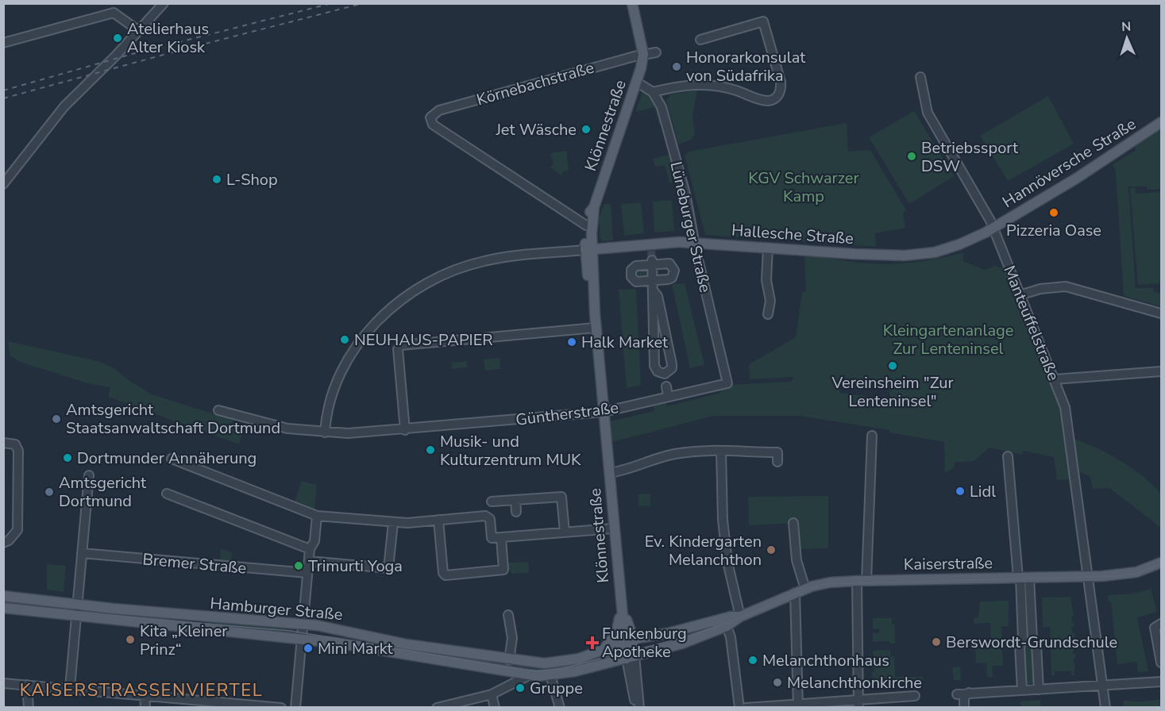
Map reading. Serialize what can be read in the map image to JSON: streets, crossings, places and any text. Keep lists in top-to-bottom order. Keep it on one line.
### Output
{"streets":{"main road":["Klönnestraße","Hannöversche Straße","Hallesche Straße","Kaiserstraße","Hamburger Straße"],"street":["Körnebachstraße","Lüneburger Straße","Manteuffelstraße","Güntherstraße","Bremer Straße"]},"crossings":[["Körnebachstraße","Klönnestraße"],["Klönnestraße","Hallesche Straße"],["Klönnestraße","Güntherstraße"],["Klönnestraße","Kaiserstraße"],["Hannöversche Straße","Hallesche Straße"],["Hannöversche Straße","Manteuffelstraße"],["Lüneburger Straße","Hallesche Straße"],["Lüneburger Straße","Güntherstraße"],["Hallesche Straße","Manteuffelstraße"],["Manteuffelstraße","Kaiserstraße"],["Kaiserstraße","Hamburger Straße"]],"districts":["KAISERSTRASSENVIERTEL"],"parks":["KGV Schwarzer Kamp","Kleingartenanlage Zur Lenteninsel"],"places":{"other":["Atelierhaus Alter Kiosk","Honorarkonsulat von Südafrika","Jet Wäsche","Betriebssport DSW","L-Shop","Pizzeria Oase","NEUHAUS-PAPIER","Halk Market","Vereinsheim \"Zur Lenteninsel\"","Amtsgericht Staatsanwaltschaft Dortmund","Musik- und Kulturzentrum MUK","Dortmunder Annäherung","Lidl","Amtsgericht Dortmund","Ev. Kindergarten Melanchthon","Trimurti Yoga","Kita „Kleiner Prinz“","Berswordt-Grundschule","Mini Markt","Melanchthonhaus","Melanchthonkirche","Gruppe"],"health":["Funkenburg Apotheke"]},"north":"top"}
